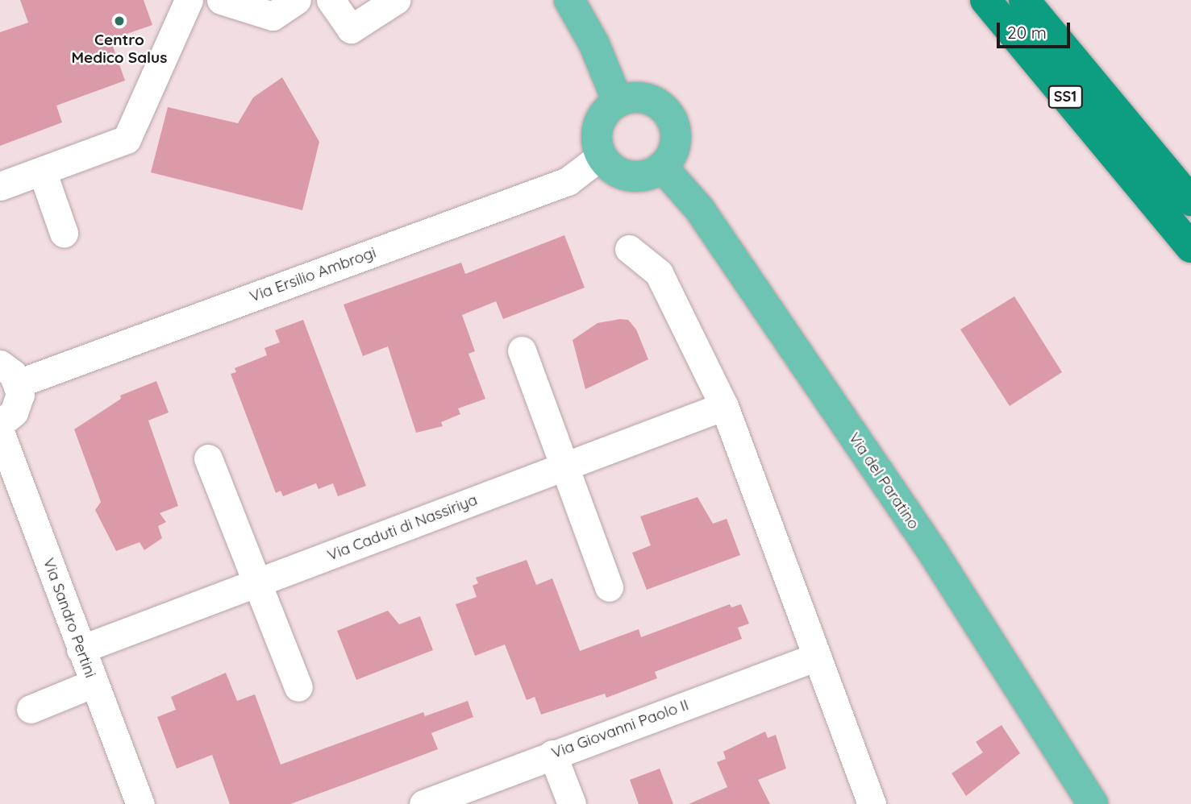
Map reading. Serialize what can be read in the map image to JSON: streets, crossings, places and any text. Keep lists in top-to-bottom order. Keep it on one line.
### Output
{"streets":{"highway":["SS1"],"main road":["Via del Paratino"],"street":["Via Ersilio Ambrogi","Via Caduti di Nassiriya","Via Sandro Pertini","Via Giovanni Paolo II"]},"crossings":[["Via Ersilio Ambrogi","Via del Paratino"],["Via Caduti di Nassiriya","Via Sandro Pertini"]],"places":["Centro Medico Salus"],"scale_bar":"20 m"}
